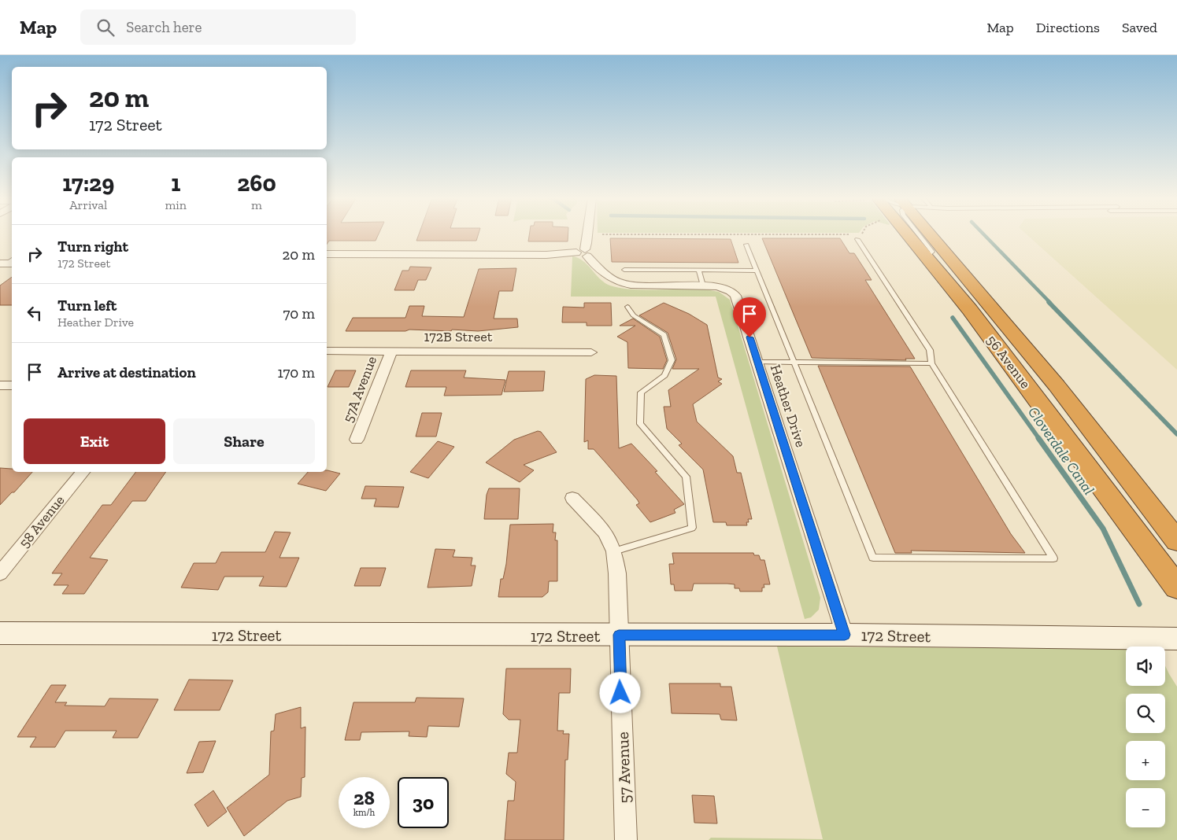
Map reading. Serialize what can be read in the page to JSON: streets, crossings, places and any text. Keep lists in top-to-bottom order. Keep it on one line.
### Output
{"streets":{"highway":["56 Avenue"],"street":["172B Street","57A Avenue","Heather Drive","58 Avenue","172 Street","57 Avenue"]},"crossings":[["172B Street","57A Avenue"],["Heather Drive","172 Street"],["172 Street","57 Avenue"]],"water":["Cloverdale Canal"],"page":{"header":"Map","search":"Search here","nav":["Map","Directions","Saved"],"turn":["20 m","172 Street"],"eta":["17:29","Arrival","1","min","260","m"],"list":[{"name":"Turn right","note":"172 Street","value":"20 m"},{"name":"Turn left","note":"Heather Drive","value":"70 m"},{"name":"Arrive at destination","value":"170 m"}],"buttons":["Exit","Share"],"map_buttons":["+","−"],"speed":"28 km/h","limit":"30"}}
